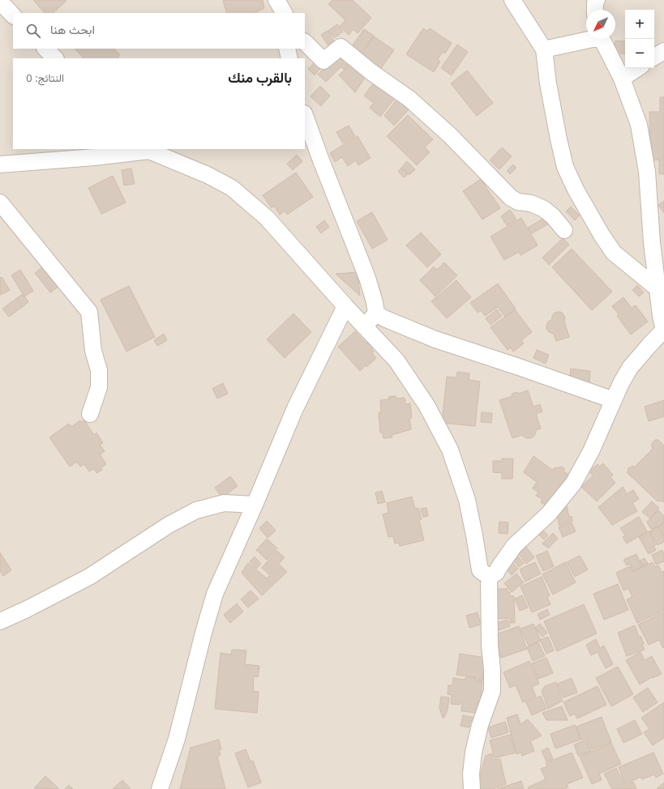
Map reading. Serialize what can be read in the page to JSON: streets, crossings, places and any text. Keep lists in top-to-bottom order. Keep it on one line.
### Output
{"north":"bottom left","page":{"map_buttons":["+","−"],"search":"ابحث هنا","heading":["بالقرب منك","النتائج: 0"]}}
